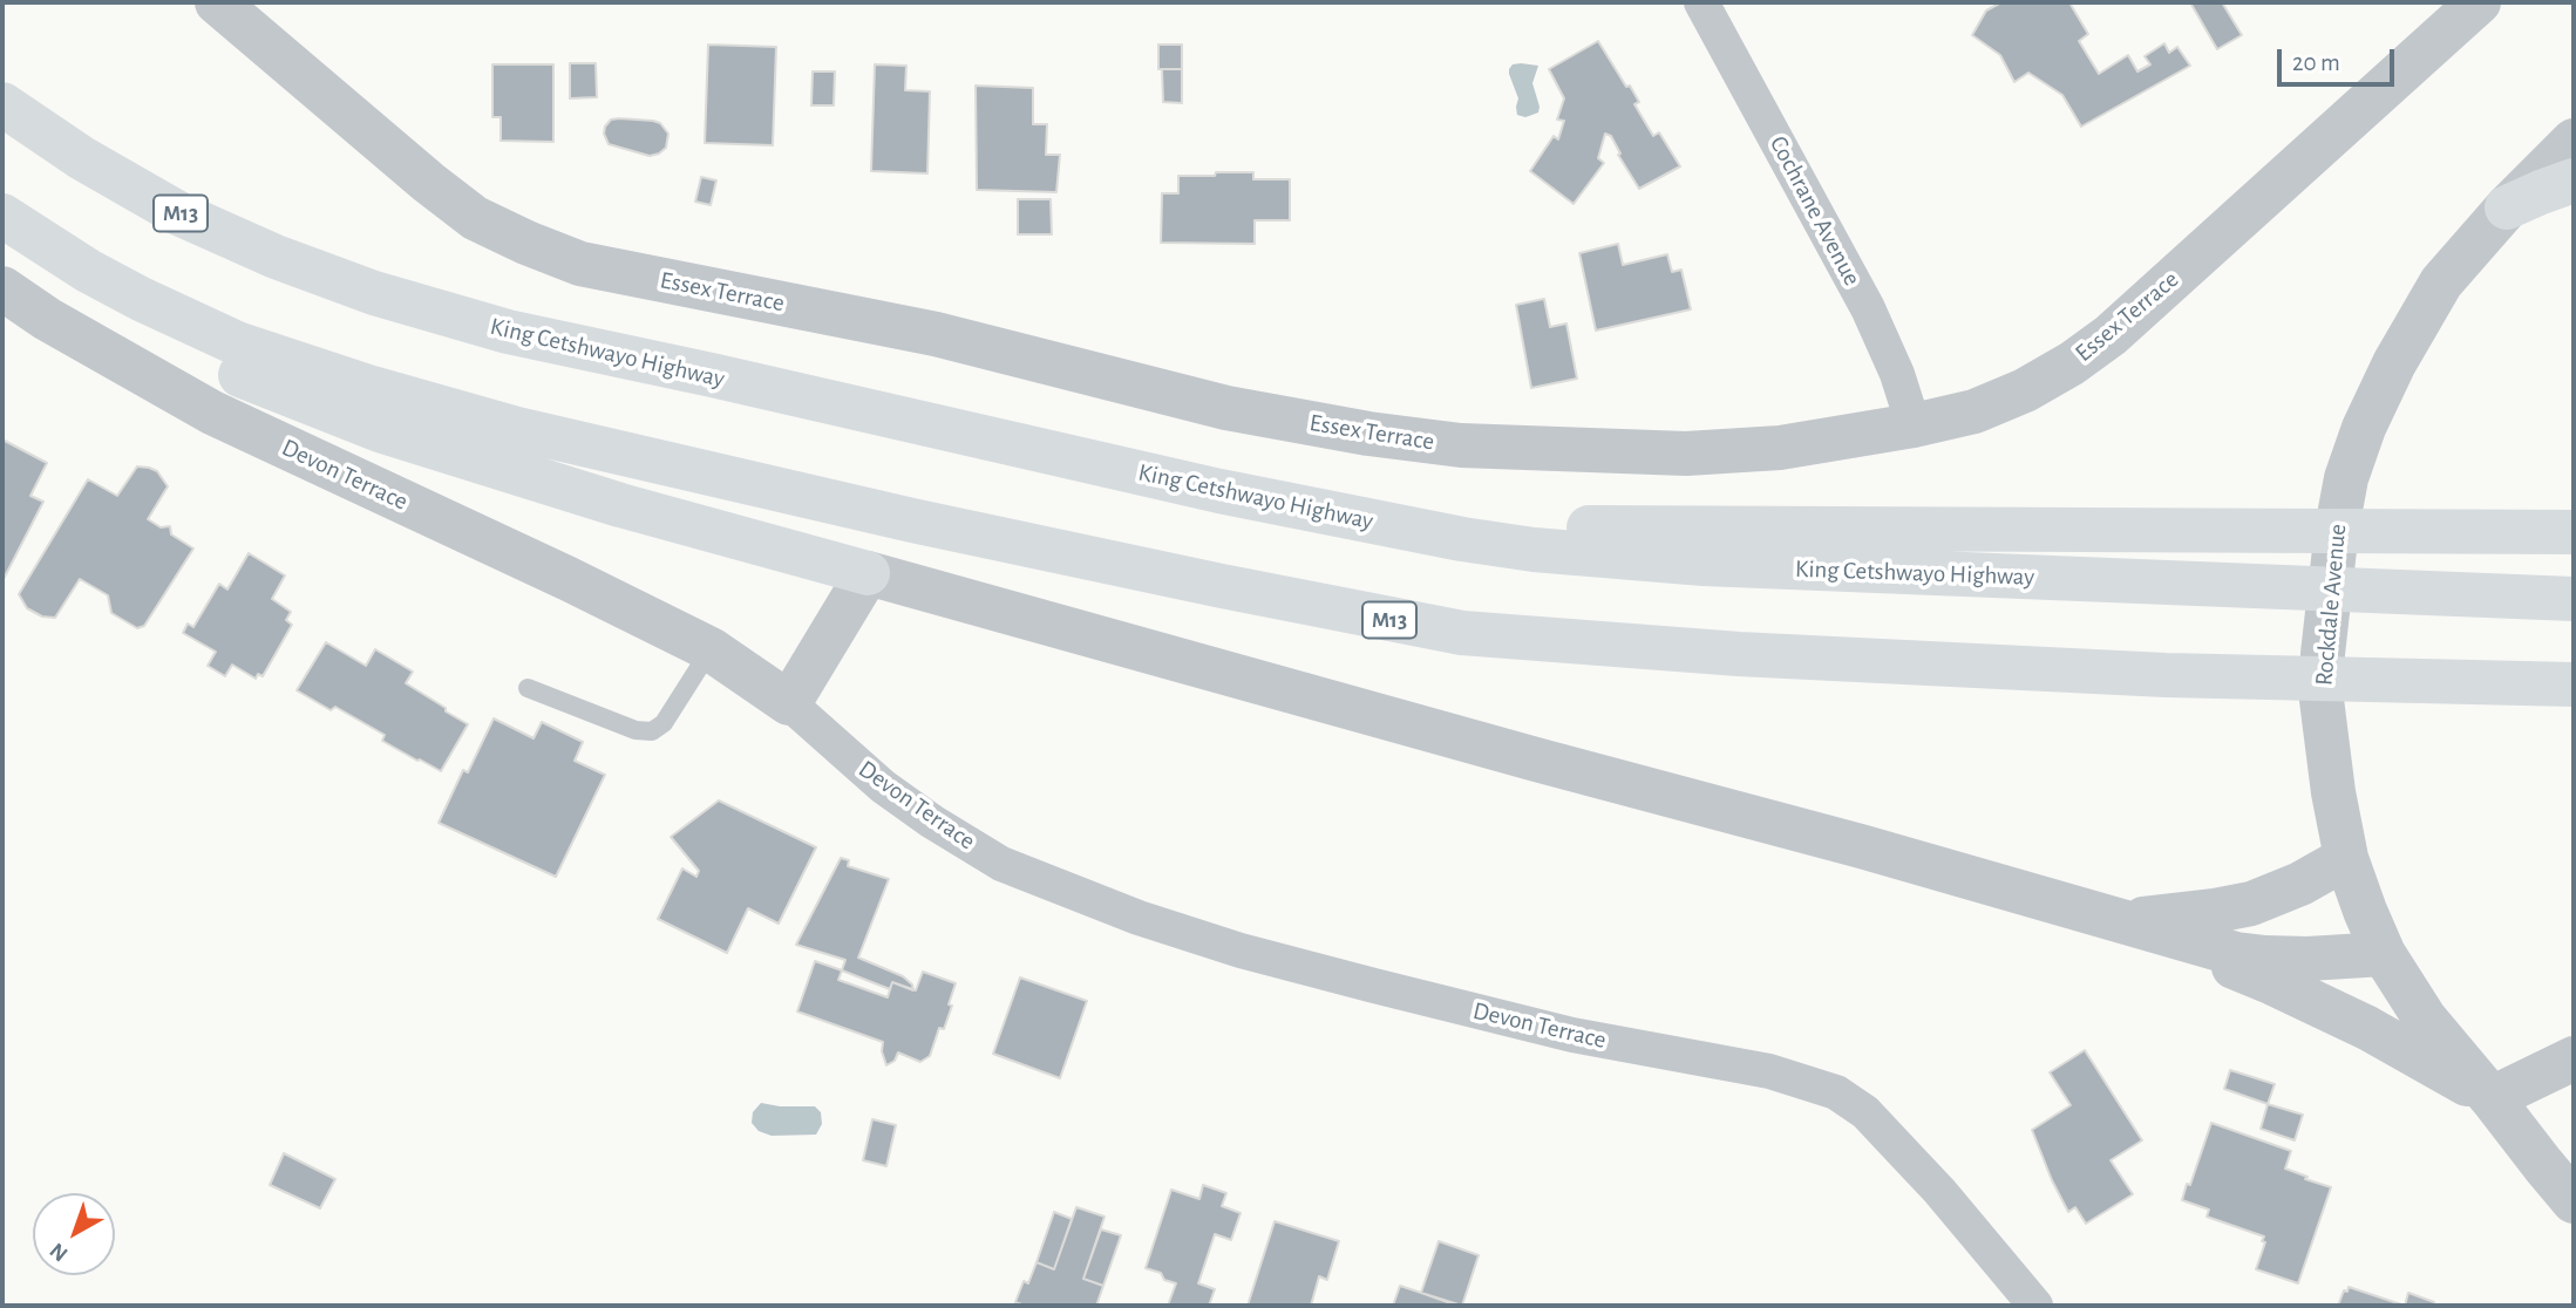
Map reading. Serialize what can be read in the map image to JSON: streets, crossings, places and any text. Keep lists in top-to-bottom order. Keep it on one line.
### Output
{"streets":{"highway":["M13","King Cetshwayo Highway"],"street":["Cochrane Avenue","Essex Terrace","Devon Terrace","Rockdale Avenue"]},"crossings":[["Cochrane Avenue","Essex Terrace"]],"scale_bar":"20 m","north":"bottom left"}
